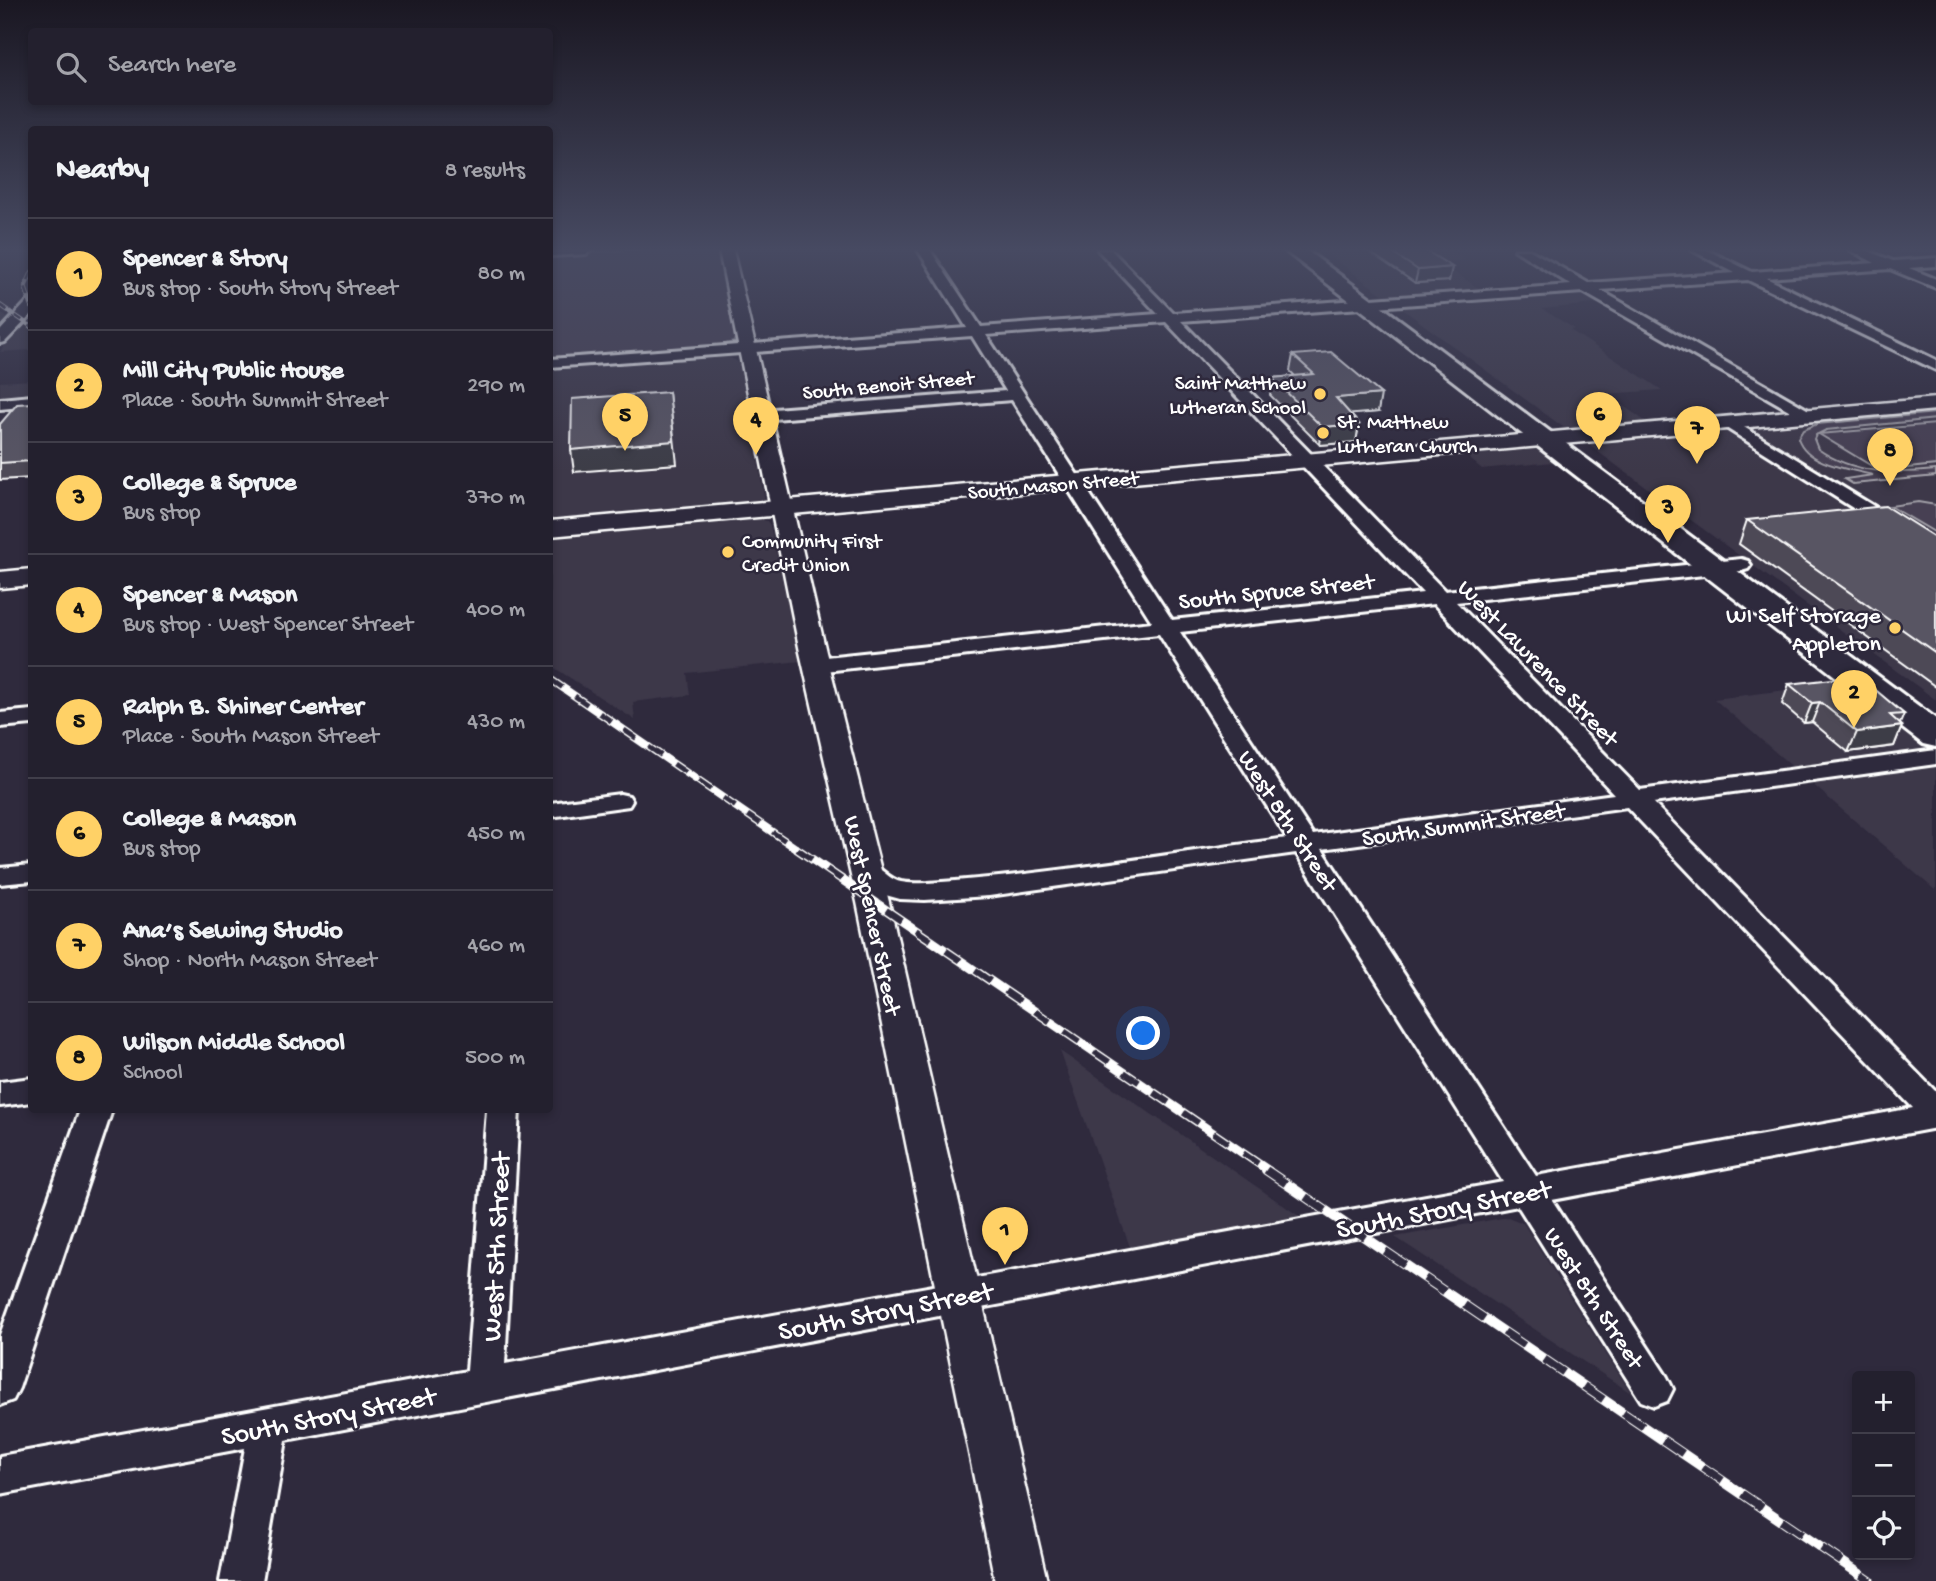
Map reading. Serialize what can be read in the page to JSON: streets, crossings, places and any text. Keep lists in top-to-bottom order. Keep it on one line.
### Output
{"streets":{"main road":["South Mason Street"],"street":["South Benoit Street","South Spruce Street","West Lawrence Street","West 8th Street","South Summit Street","West Spencer Street","South Story Street","West 5th Street"]},"crossings":[["South Benoit Street","West 8th Street"],["South Benoit Street","West Spencer Street"],["South Mason Street","West Lawrence Street"],["South Mason Street","West 8th Street"],["South Mason Street","West Spencer Street"],["South Spruce Street","West Lawrence Street"],["South Spruce Street","West 8th Street"],["South Spruce Street","West Spencer Street"],["West Lawrence Street","South Summit Street"],["West Lawrence Street","South Story Street"],["West 8th Street","South Summit Street"],["West 8th Street","South Story Street"],["South Summit Street","West Spencer Street"],["West Spencer Street","South Story Street"],["South Story Street","West 5th Street"]],"places":["Saint Matthew Lutheran School","St. Matthew Lutheran Church","Community First Credit Union","WI Self Storage Appleton"],"page":{"search":"Search here","heading":["Nearby","8 results"],"list":[{"mark":"1","name":"Spencer & Story","note":"Bus stop · South Story Street","value":"80 m"},{"mark":"2","name":"Mill City Public House","note":"Place · South Summit Street","value":"290 m"},{"mark":"3","name":"College & Spruce","note":"Bus stop","value":"370 m"},{"mark":"4","name":"Spencer & Mason","note":"Bus stop · West Spencer Street","value":"400 m"},{"mark":"5","name":"Ralph B. Shiner Center","note":"Place · South Mason Street","value":"430 m"},{"mark":"6","name":"College & Mason","note":"Bus stop","value":"450 m"},{"mark":"7","name":"Ana’s Sewing Studio","note":"Shop · North Mason Street","value":"460 m"},{"mark":"8","name":"Wilson Middle School","note":"School","value":"500 m"}],"pins":["6","5","4","7","8","3","2","1"],"map_buttons":["+","−"]}}
